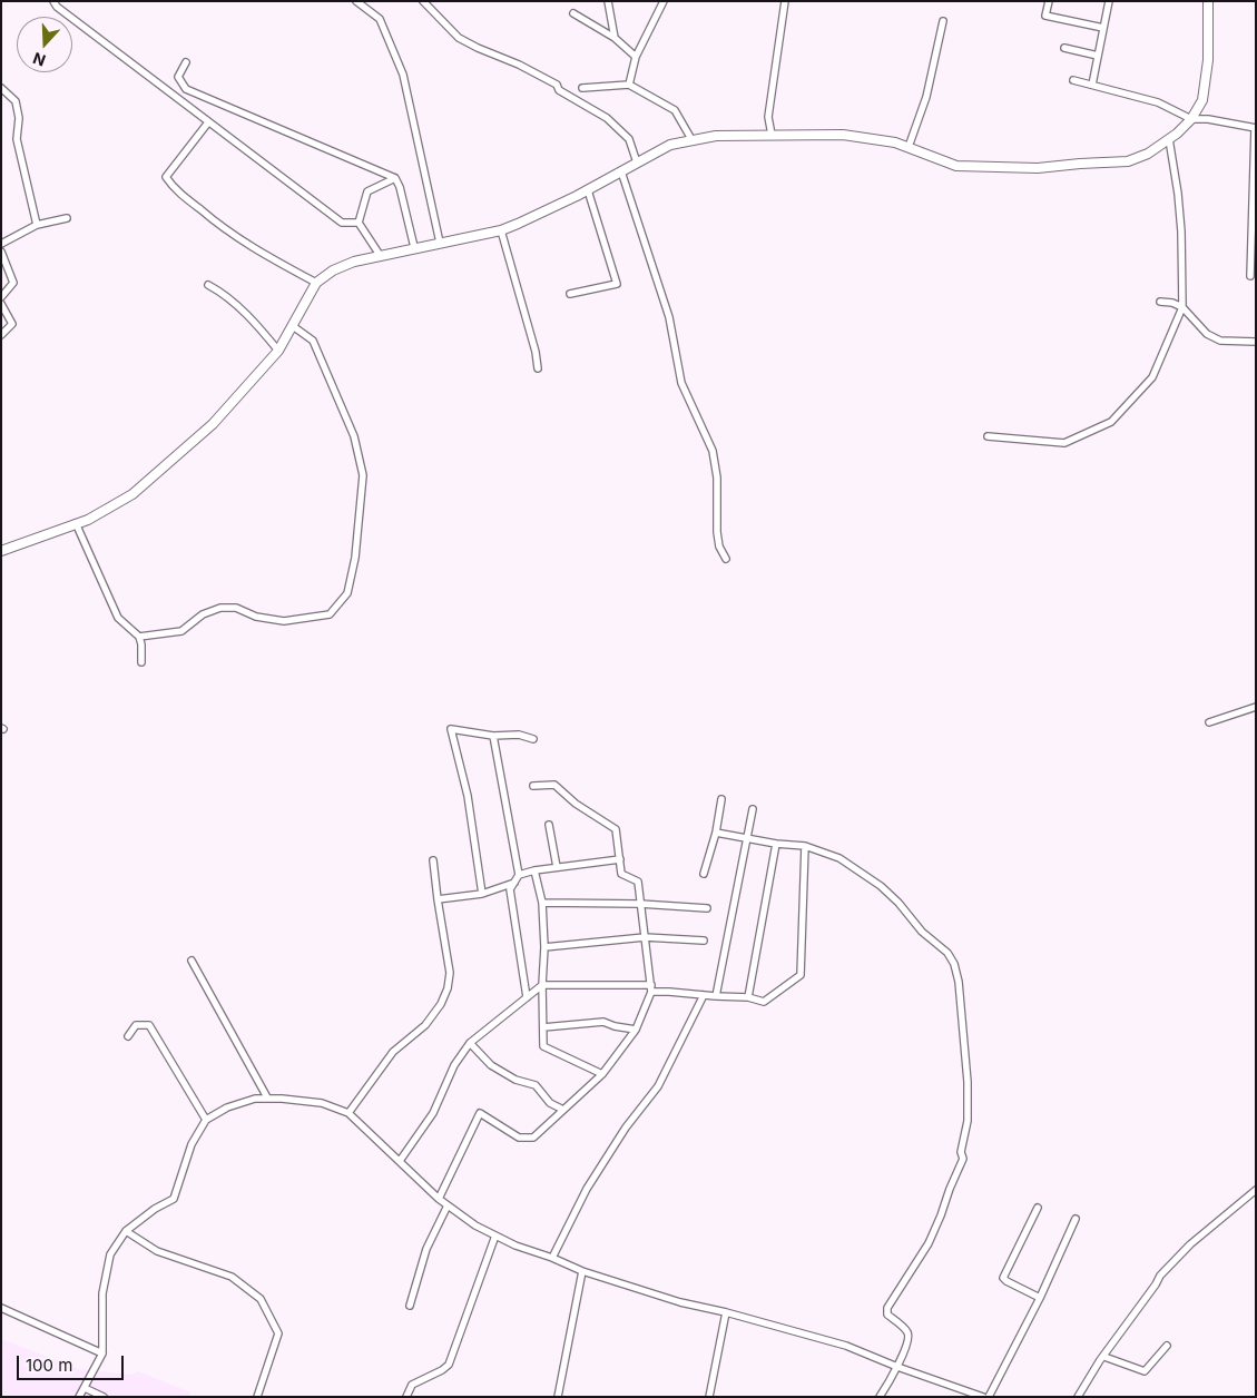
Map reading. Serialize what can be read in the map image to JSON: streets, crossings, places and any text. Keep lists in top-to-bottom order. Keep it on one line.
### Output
{"scale_bar":"100 m","north":"bottom"}
